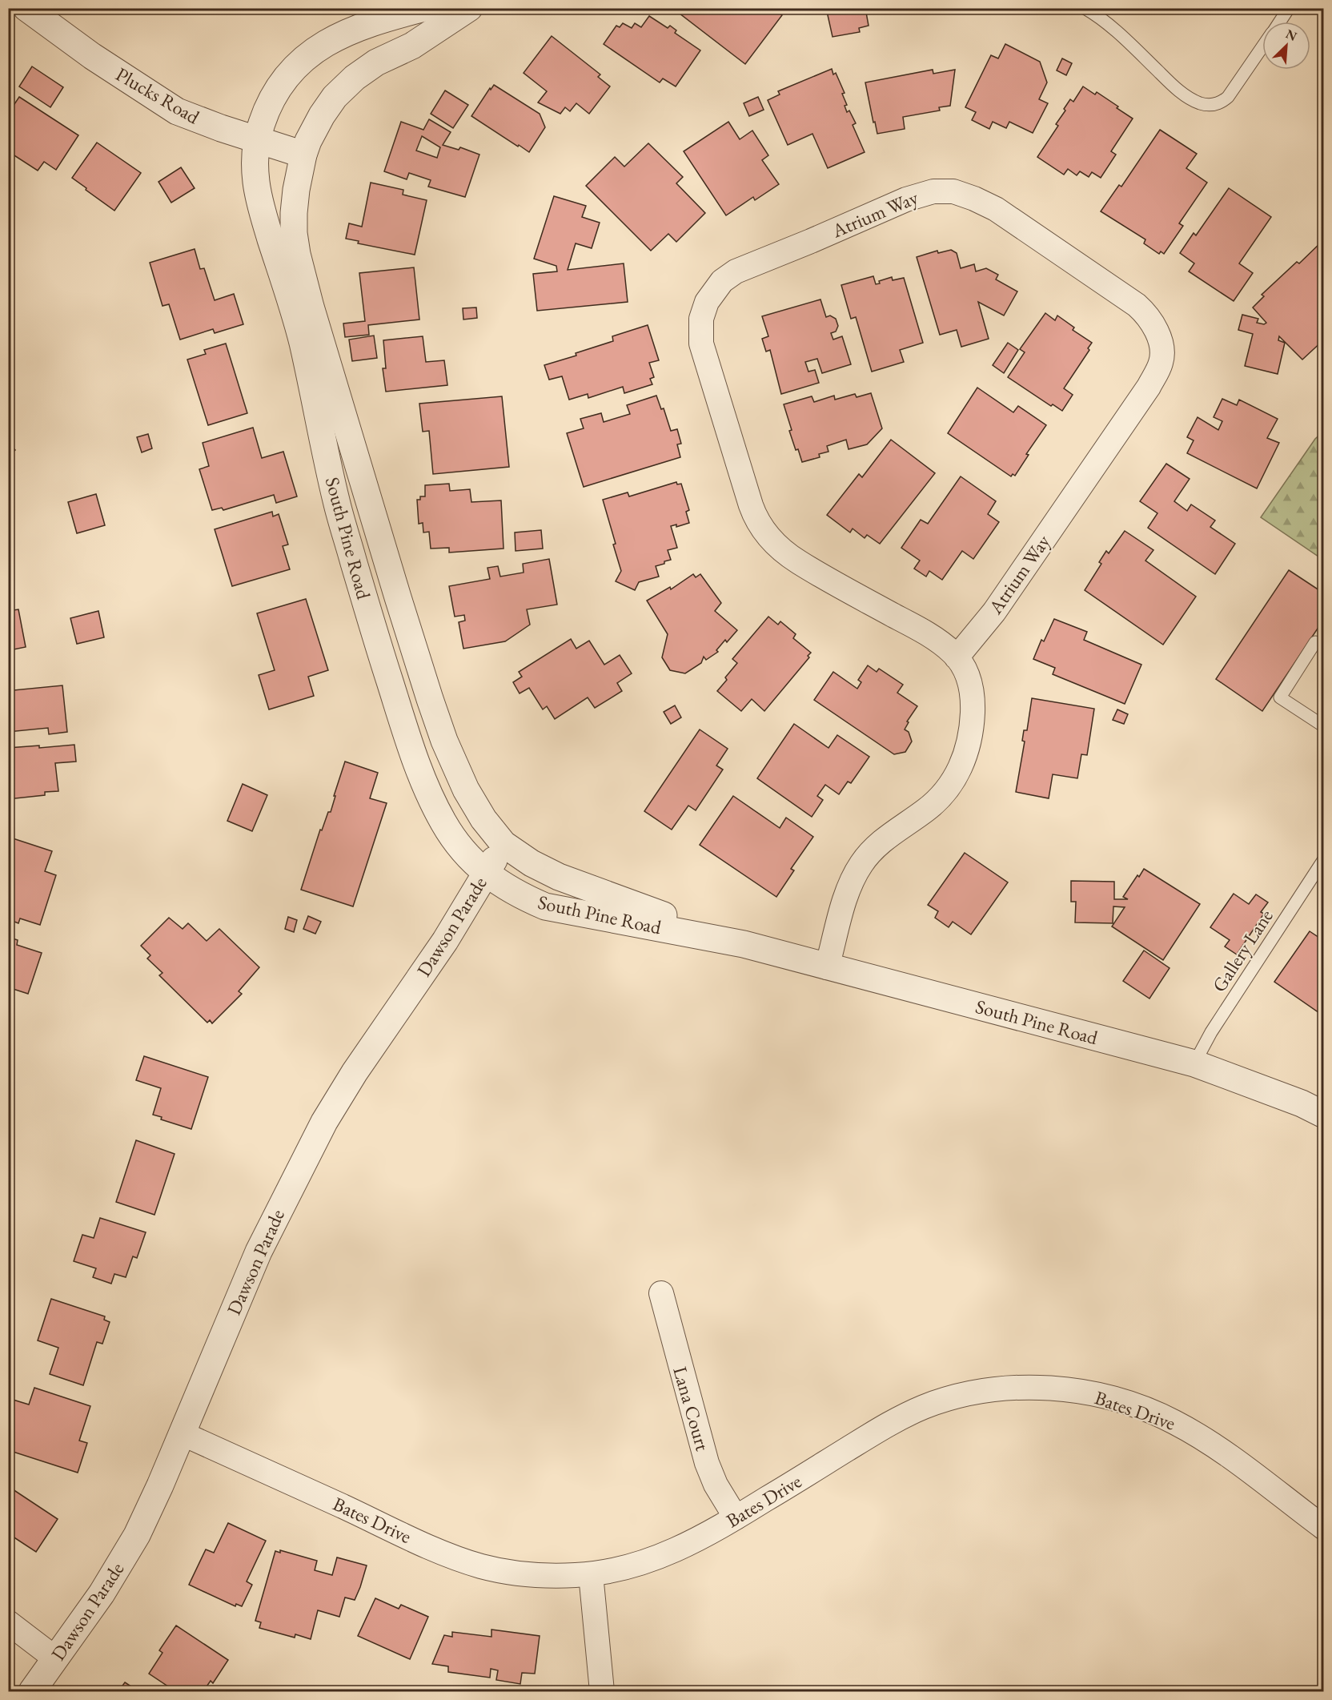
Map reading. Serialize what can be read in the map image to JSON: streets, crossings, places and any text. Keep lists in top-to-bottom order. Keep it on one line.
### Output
{"streets":{"street":["Plucks Road","Atrium Way","South Pine Road","Dawson Parade","Lana Court","Bates Drive"],"lane":["Gallery Lane"]},"crossings":[["Plucks Road","South Pine Road"],["Atrium Way","South Pine Road"],["South Pine Road","Dawson Parade"],["South Pine Road","Gallery Lane"],["Dawson Parade","Bates Drive"],["Lana Court","Bates Drive"]],"north":"top right"}
